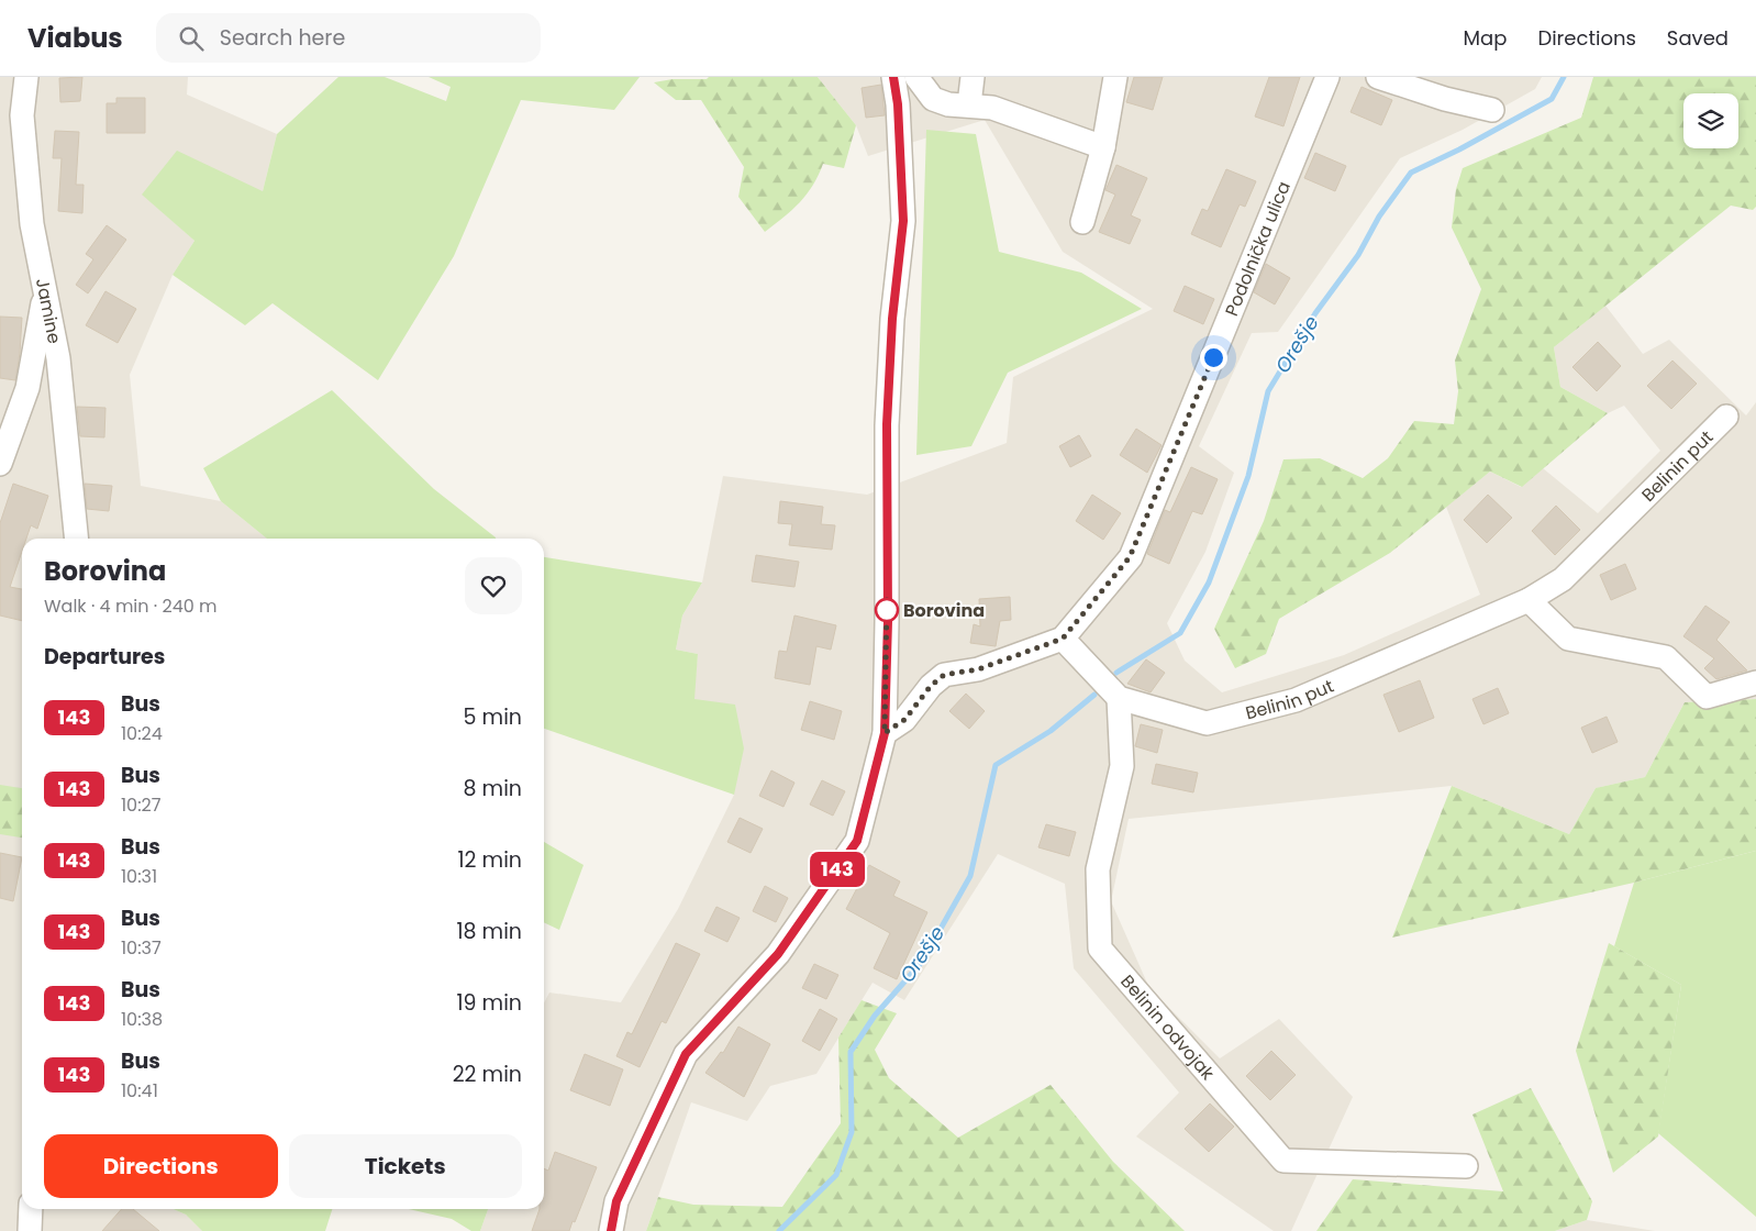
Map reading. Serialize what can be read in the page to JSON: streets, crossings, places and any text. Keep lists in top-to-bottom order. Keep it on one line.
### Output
{"streets":{"street":["Podolnička ulica","Jamine","Belinin put","Belinin odvojak"]},"crossings":[["Belinin put","Belinin odvojak"]],"water":["Orešje"],"places":["Borovina"],"lines":["bus line 143"],"page":{"header":"Viabus","search":"Search here","nav":["Map","Directions","Saved"],"on_map":"143","heading":[["Borovina","Walk · 4 min · 240 m"],"Departures"],"list":[{"mark":"143","name":"Bus","note":"10:24","value":"5 min"},{"mark":"143","name":"Bus","note":"10:27","value":"8 min"},{"mark":"143","name":"Bus","note":"10:31","value":"12 min"},{"mark":"143","name":"Bus","note":"10:37","value":"18 min"},{"mark":"143","name":"Bus","note":"10:38","value":"19 min"},{"mark":"143","name":"Bus","note":"10:41","value":"22 min"}],"buttons":["Directions","Tickets"]}}
